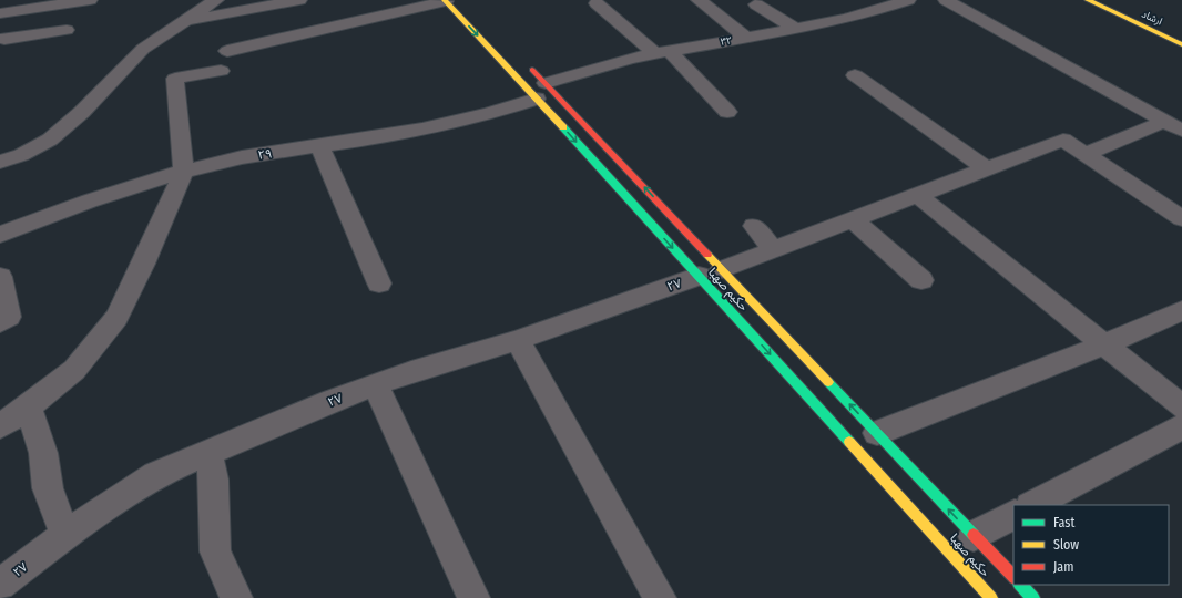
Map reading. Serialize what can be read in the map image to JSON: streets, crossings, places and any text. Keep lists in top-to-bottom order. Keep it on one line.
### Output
{"streets":{"street":["ارشاد","۳۲","۲۹","۲۷","حکیم صهبا"]},"crossings":[["۳۲","۲۹"],["۳۲","حکیم صهبا"],["۲۹","حکیم صهبا"],["۲۷","حکیم صهبا"]],"legend":["Fast","Slow","Jam"]}
